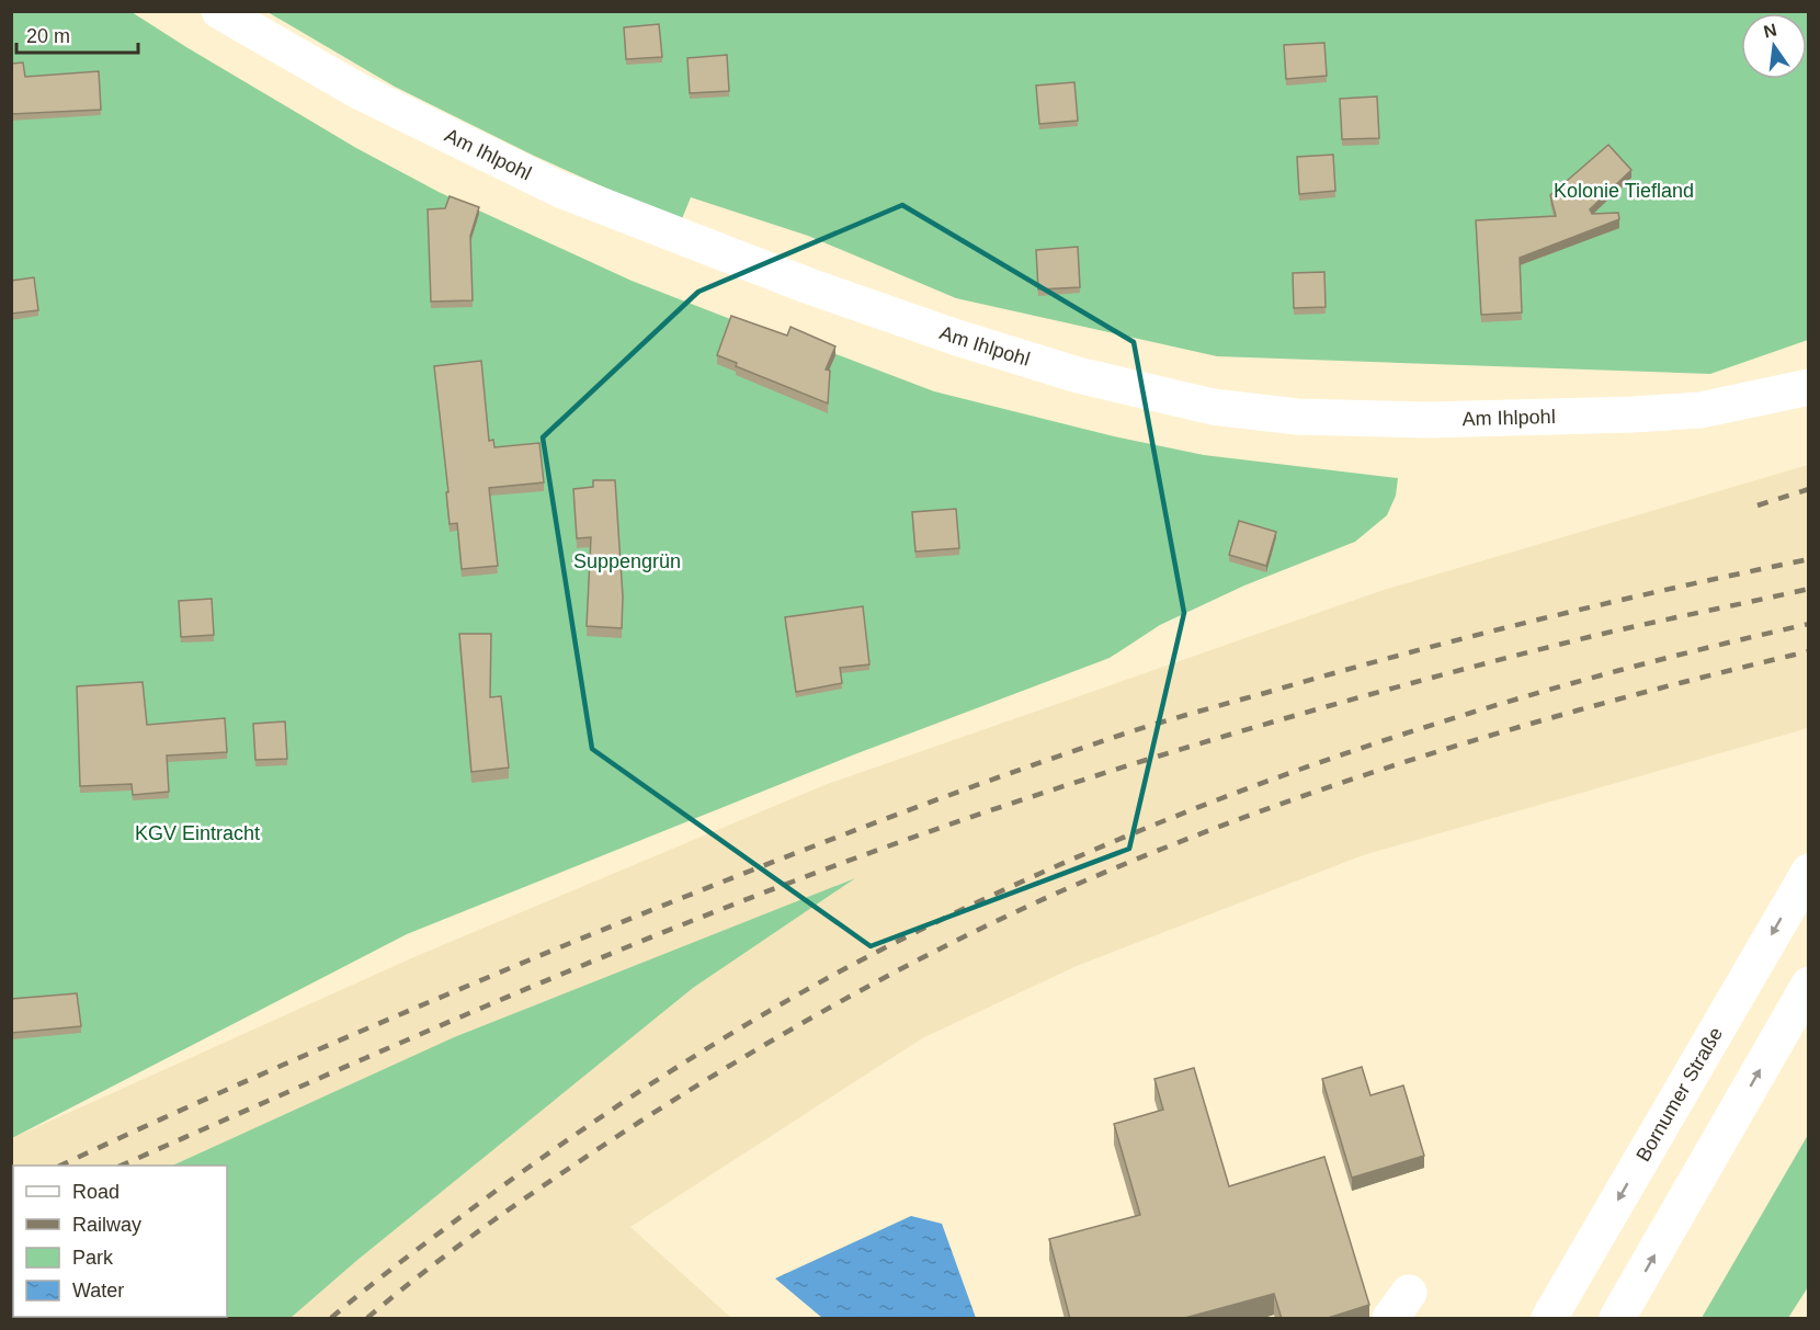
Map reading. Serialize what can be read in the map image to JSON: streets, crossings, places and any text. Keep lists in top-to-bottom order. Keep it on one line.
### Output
{"streets":{"main road":["Am Ihlpohl","Bornumer Straße"]},"parks":["Kolonie Tiefland","Suppengrün","KGV Eintracht"],"legend":["Road","Railway","Park","Water"],"scale_bar":"20 m","north":"top"}
